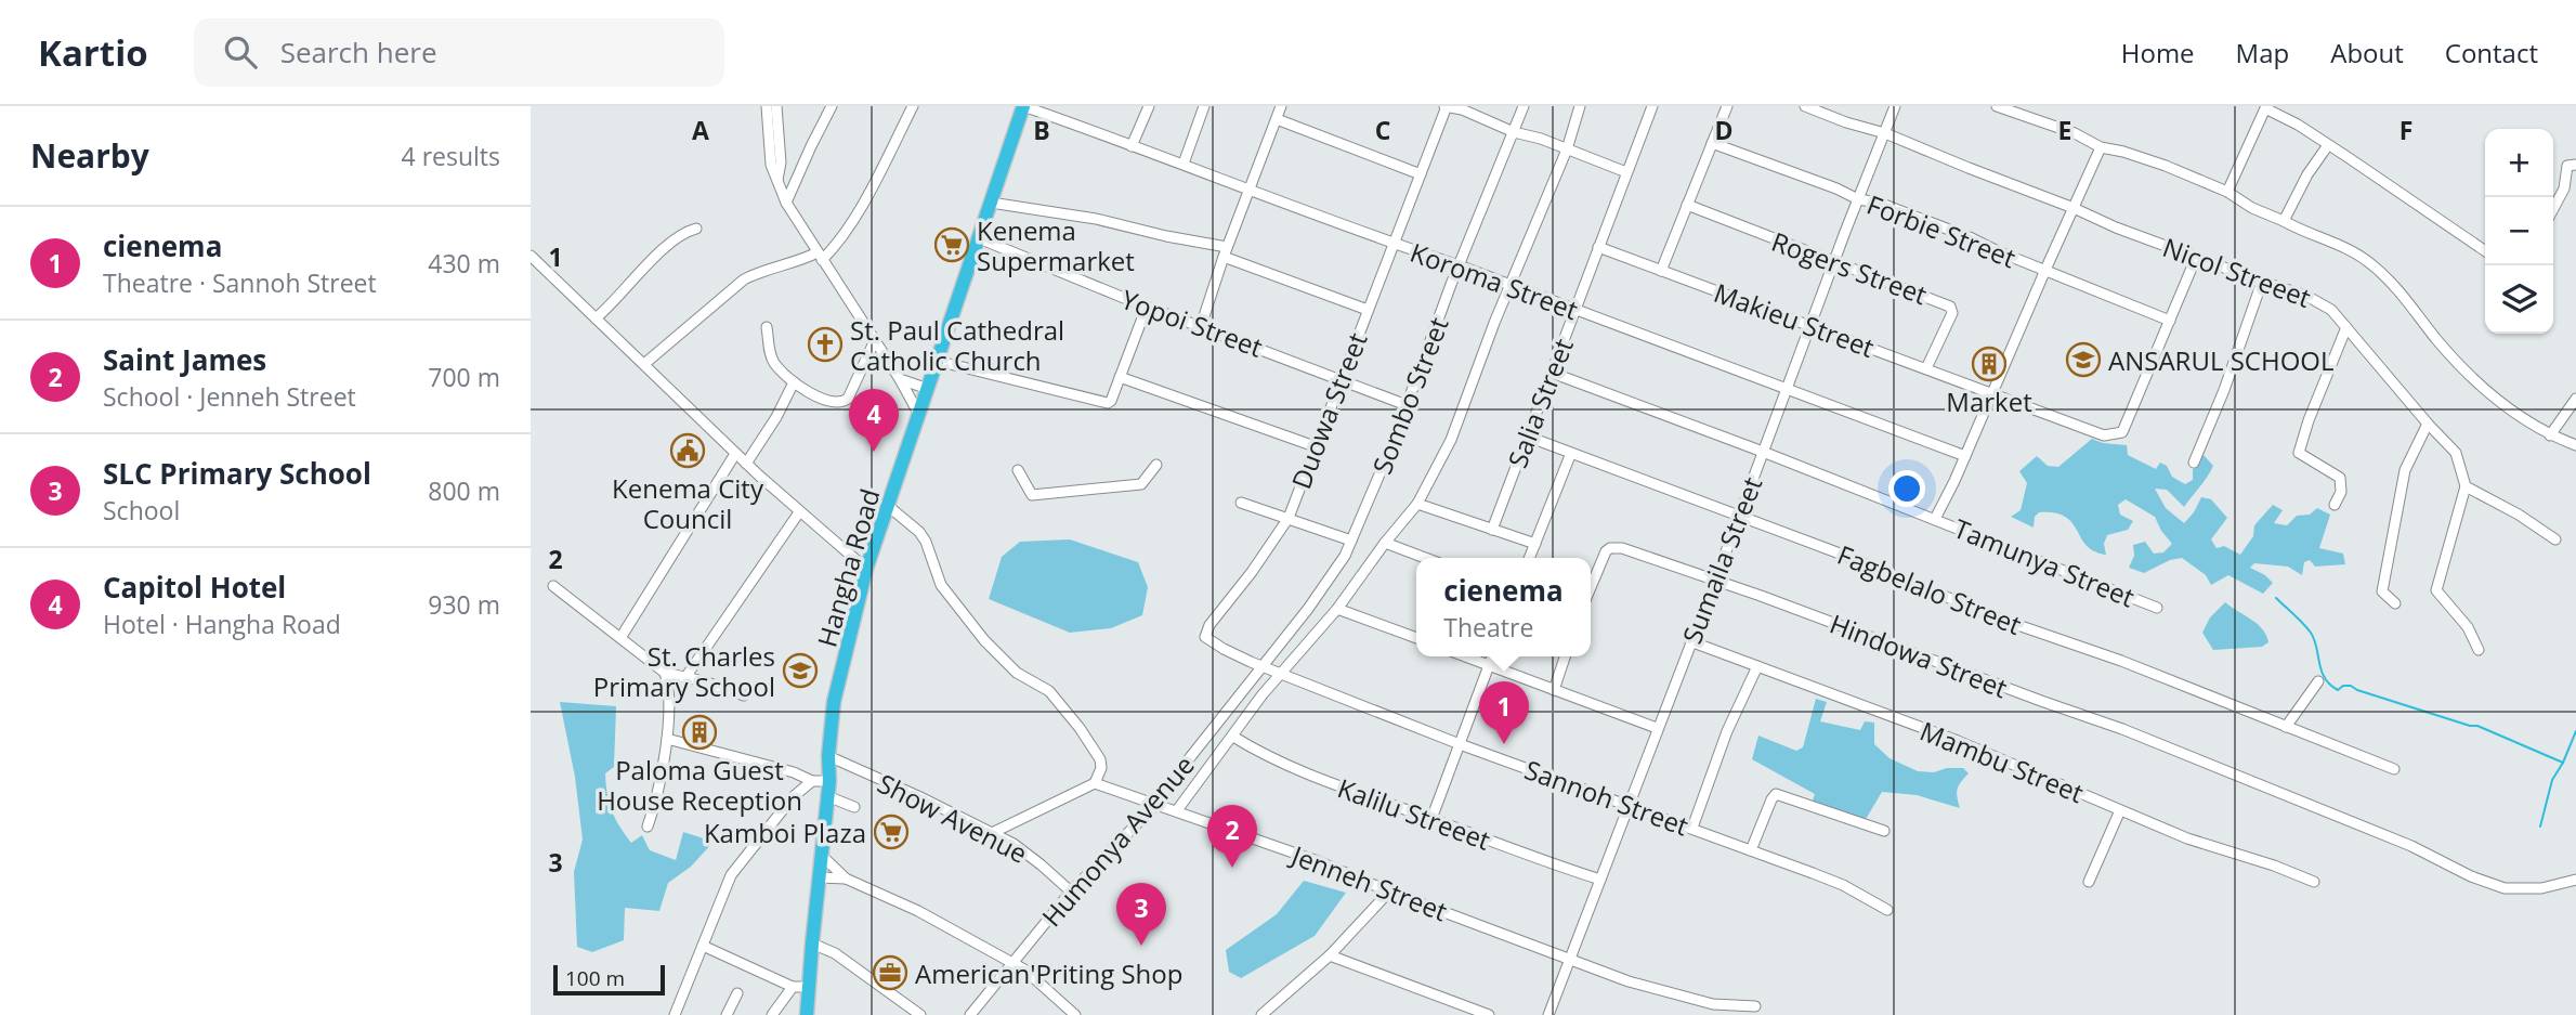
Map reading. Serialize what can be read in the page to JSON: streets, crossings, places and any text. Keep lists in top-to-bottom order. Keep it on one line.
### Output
{"streets":{"highway":["Hangha Road"],"street":["Forbie Street","Rogers Street","Nicol Streeet","Koroma Street","Makieu Street","Yopoi Street","Sombo Street","Salia Street","Duowa Street","Sumaila Street","Tamunya Street","Fagbelalo Street","Hindowa Street","Mambu Street","Sannoh Street","Kalilu Streeet","Show Avenue","Humonya Avenue","Jenneh Street"]},"crossings":[["Forbie Street","Makieu Street"],["Forbie Street","Sumaila Street"],["Rogers Street","Makieu Street"],["Rogers Street","Sumaila Street"],["Nicol Streeet","Sumaila Street"],["Koroma Street","Sombo Street"],["Koroma Street","Salia Street"],["Koroma Street","Duowa Street"],["Koroma Street","Sumaila Street"],["Koroma Street","Hangha Road"],["Makieu Street","Salia Street"],["Makieu Street","Sumaila Street"],["Yopoi Street","Sombo Street"],["Yopoi Street","Duowa Street"],["Yopoi Street","Hangha Road"],["Sombo Street","Duowa Street"],["Sombo Street","Sannoh Street"],["Sombo Street","Humonya Avenue"],["Salia Street","Tamunya Street"],["Salia Street","Fagbelalo Street"],["Duowa Street","Sannoh Street"],["Duowa Street","Humonya Avenue"],["Sumaila Street","Tamunya Street"],["Sumaila Street","Fagbelalo Street"],["Sumaila Street","Hindowa Street"],["Sumaila Street","Mambu Street"],["Sumaila Street","Sannoh Street"],["Sumaila Street","Kalilu Streeet"],["Sumaila Street","Jenneh Street"],["Hangha Road","Show Avenue"],["Sannoh Street","Humonya Avenue"],["Show Avenue","Humonya Avenue"],["Humonya Avenue","Jenneh Street"]],"places":{"supermarket":["Kenema Supermarket","Kamboi Plaza"],"church":["St. Paul Cathedral Catholic Church"],"school or university":["ANSARUL SCHOOL","St. Charles Primary School"],"building":["Market","Paloma Guest House Reception"],"public building":["Kenema City Council"],"office":["American'Priting Shop"]},"scale_bar":"100 m","page":{"header":"Kartio","search":"Search here","nav":["Home","Map","About","Contact"],"heading":["Nearby","4 results"],"map_buttons":["+","−"],"list":[{"mark":"1","name":"cienema","note":"Theatre · Sannoh Street","value":"430 m"},{"mark":"2","name":"Saint James","note":"School · Jenneh Street","value":"700 m"},{"mark":"3","name":"SLC Primary School","note":"School","value":"800 m"},{"mark":"4","name":"Capitol Hotel","note":"Hotel · Hangha Road","value":"930 m"}],"pins":["4","1","2","3"],"popup":["cienema","Theatre"],"scale":"100 m"},"grid":{"columns":["A","B","C","D","E","F"],"rows":["1","2","3"]}}
